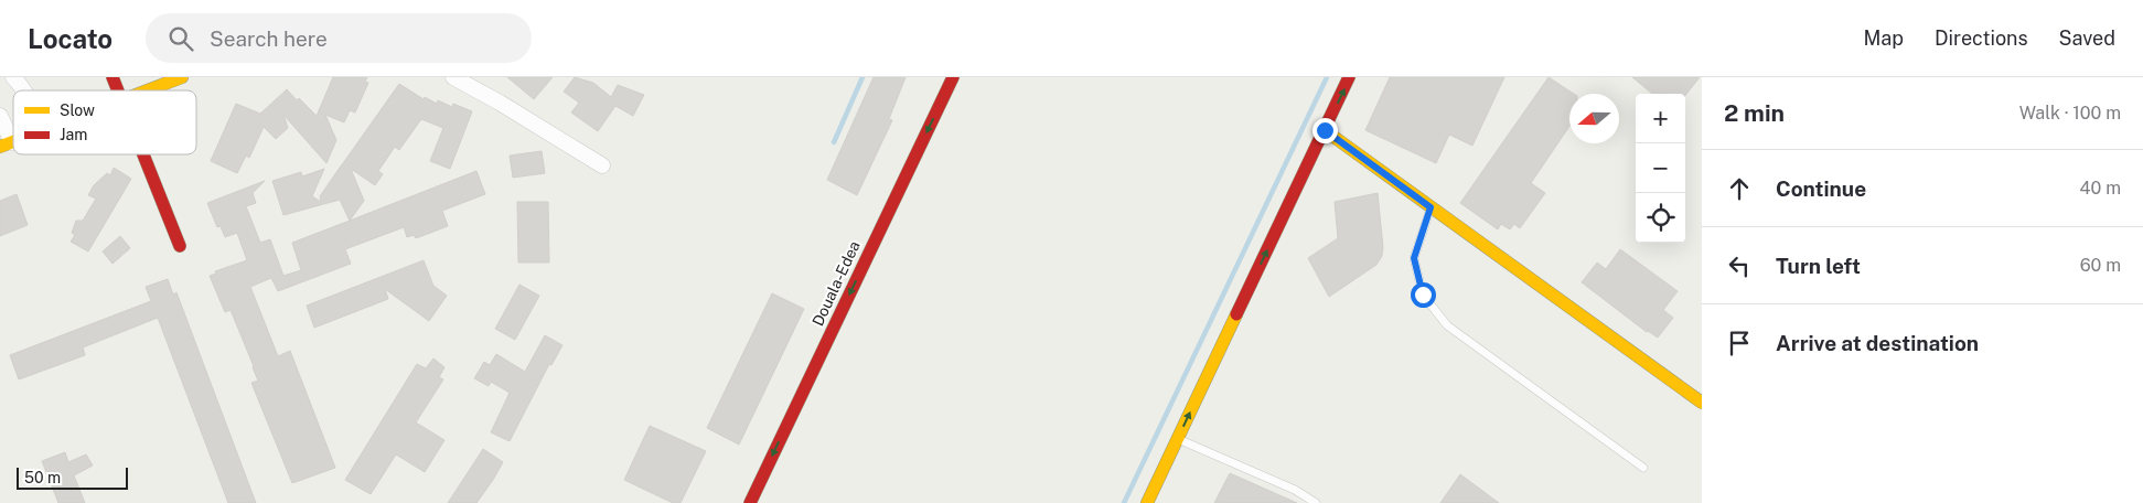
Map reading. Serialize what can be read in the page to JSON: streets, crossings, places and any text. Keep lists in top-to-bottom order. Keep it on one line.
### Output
{"streets":{"main road":["Douala-Edea"]},"one_way":["Douala-Edea"],"legend":["Slow","Jam"],"scale_bar":"50 m","north":"left","page":{"header":"Locato","search":"Search here","nav":["Map","Directions","Saved"],"heading":["2 min","Walk · 100 m"],"map_buttons":["+","−"],"list":[["Continue","40 m"],["Turn left","60 m"],"Arrive at destination"],"scale":"50 m"}}
